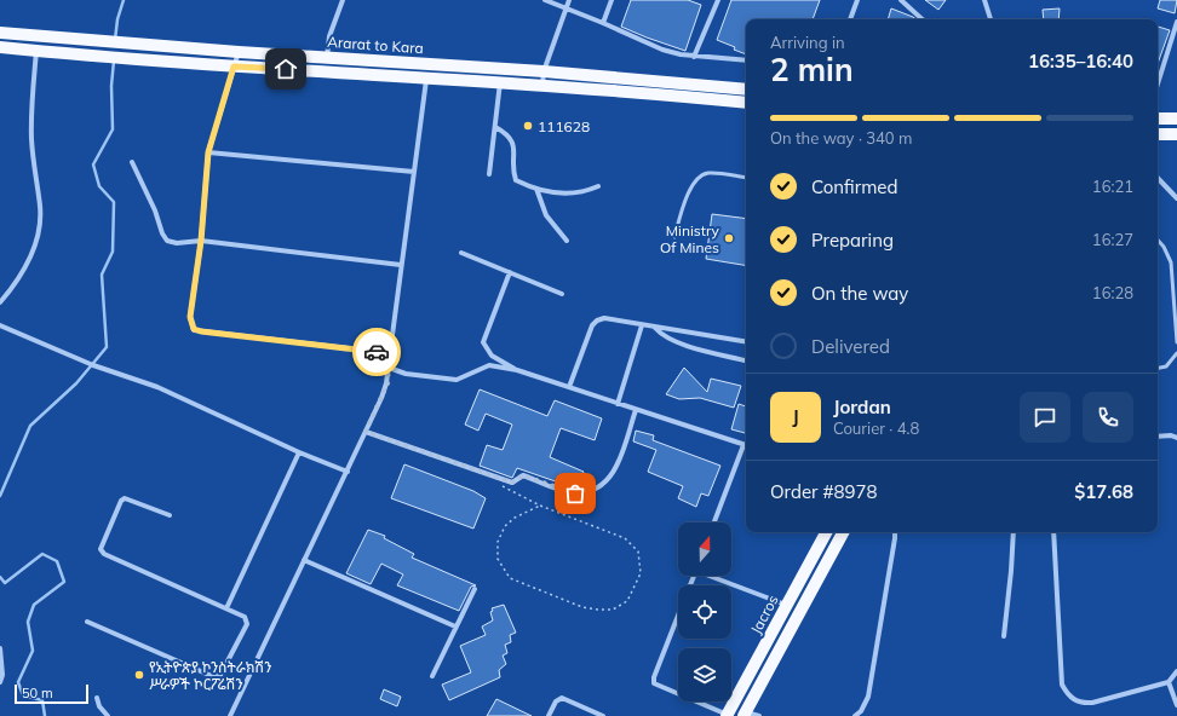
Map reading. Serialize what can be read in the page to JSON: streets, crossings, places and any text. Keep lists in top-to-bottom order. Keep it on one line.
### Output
{"streets":{"main road":["Ararat to Kara","Jacros"]},"places":["111628","Ministry Of Mines","የኢትዮጵያ ኮንስትራክሽን ሥራዎች ኮርፖሬሽን"],"scale_bar":"50 m","north":"top","page":{"heading":["2 min","Arriving in","16:35–16:40"],"panel":["Jordan","Courier · 4.8","Order #8978","$17.68"],"bar":"On the way · 340 m","list":[["Confirmed","16:21"],["Preparing","16:27"],["On the way","16:28"],"Delivered"],"round":"J","scale":"50 m"}}
